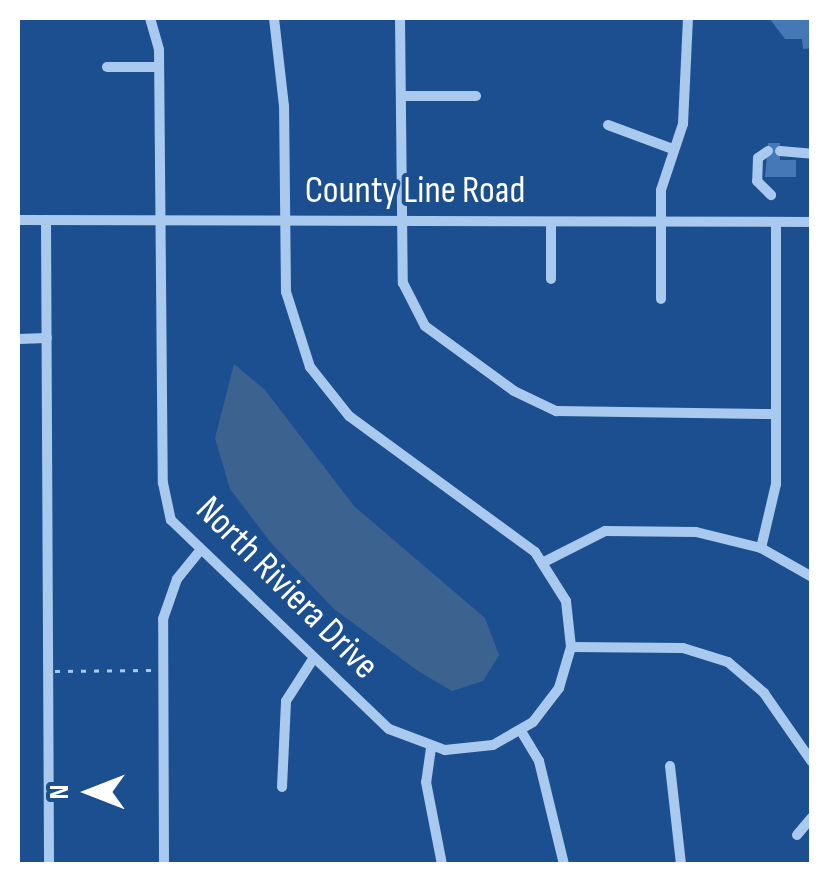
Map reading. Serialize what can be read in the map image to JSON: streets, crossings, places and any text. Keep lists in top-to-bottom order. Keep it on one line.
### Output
{"streets":{"street":["County Line Road","North Riviera Drive"]},"crossings":[["County Line Road","North Riviera Drive"]],"north":"left"}
